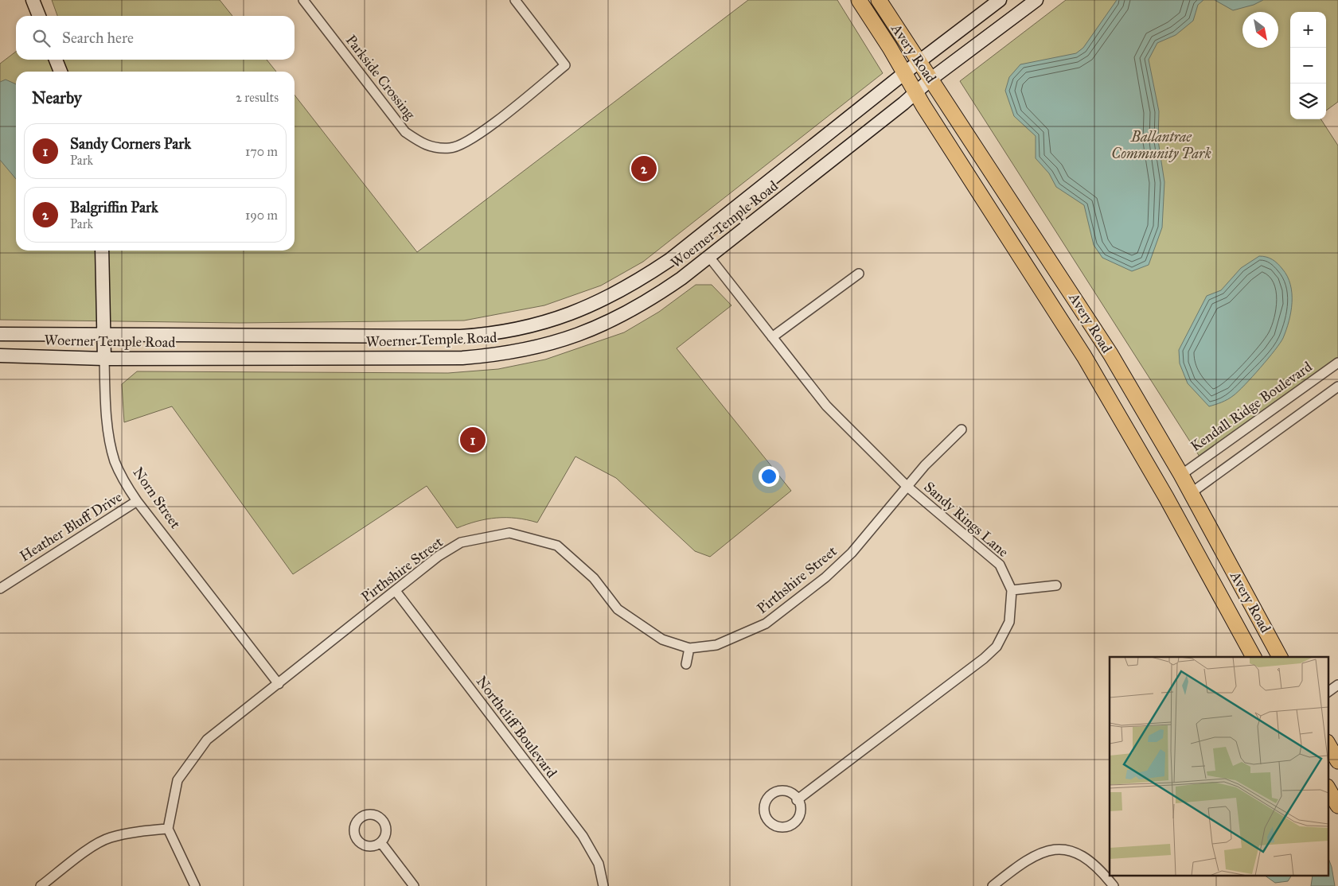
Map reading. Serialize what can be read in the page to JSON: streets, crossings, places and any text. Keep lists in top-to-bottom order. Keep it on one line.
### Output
{"streets":{"main road":["Avery Road","Woerner Temple Road","Norn Street"],"street":["Parkside Crossing","Kendall Ridge Boulevard","Sandy Rings Lane","Heather Bluff Drive","Pirthshire Street","Northcliff Boulevard"]},"crossings":[["Avery Road","Woerner Temple Road"],["Avery Road","Kendall Ridge Boulevard"],["Woerner Temple Road","Norn Street"],["Woerner Temple Road","Sandy Rings Lane"],["Norn Street","Heather Bluff Drive"],["Norn Street","Pirthshire Street"],["Sandy Rings Lane","Pirthshire Street"],["Pirthshire Street","Northcliff Boulevard"]],"parks":["Ballantrae Community Park"],"north":"bottom right","page":{"map_buttons":["+","−"],"search":"Search here","heading":["Nearby","2 results"],"list":[{"mark":"1","name":"Sandy Corners Park","note":"Park","value":"170 m"},{"mark":"2","name":"Balgriffin Park","note":"Park","value":"190 m"}],"pins":["2","1"]}}
